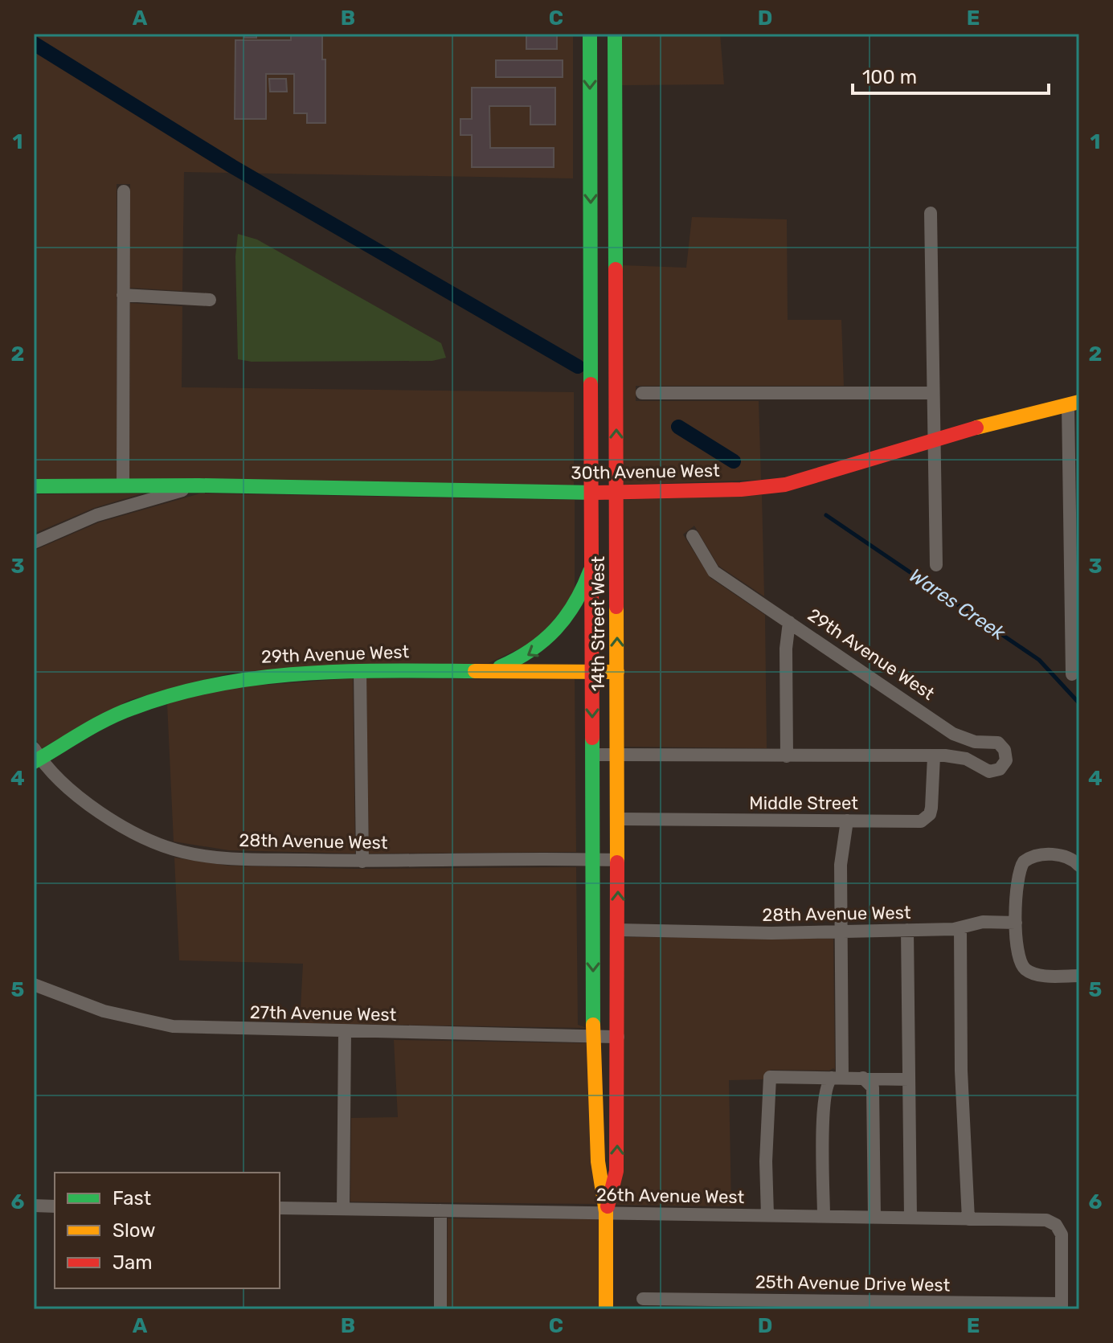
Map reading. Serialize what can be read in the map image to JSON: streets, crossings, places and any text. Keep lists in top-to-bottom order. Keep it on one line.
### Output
{"streets":{"main road":["30th Avenue West","14th Street West","29th Avenue West"],"street":["Middle Street","28th Avenue West","27th Avenue West","26th Avenue West","25th Avenue Drive West"]},"crossings":[["30th Avenue West","14th Street West"],["14th Street West","29th Avenue West"],["14th Street West","Middle Street"],["14th Street West","28th Avenue West"],["14th Street West","27th Avenue West"],["14th Street West","26th Avenue West"],["29th Avenue West","28th Avenue West"],["26th Avenue West","25th Avenue Drive West"]],"water":["Wares Creek"],"legend":["Fast","Slow","Jam"],"scale_bar":"100 m","grid":{"columns":["A","B","C","D","E"],"rows":["1","2","3","4","5","6"]}}
